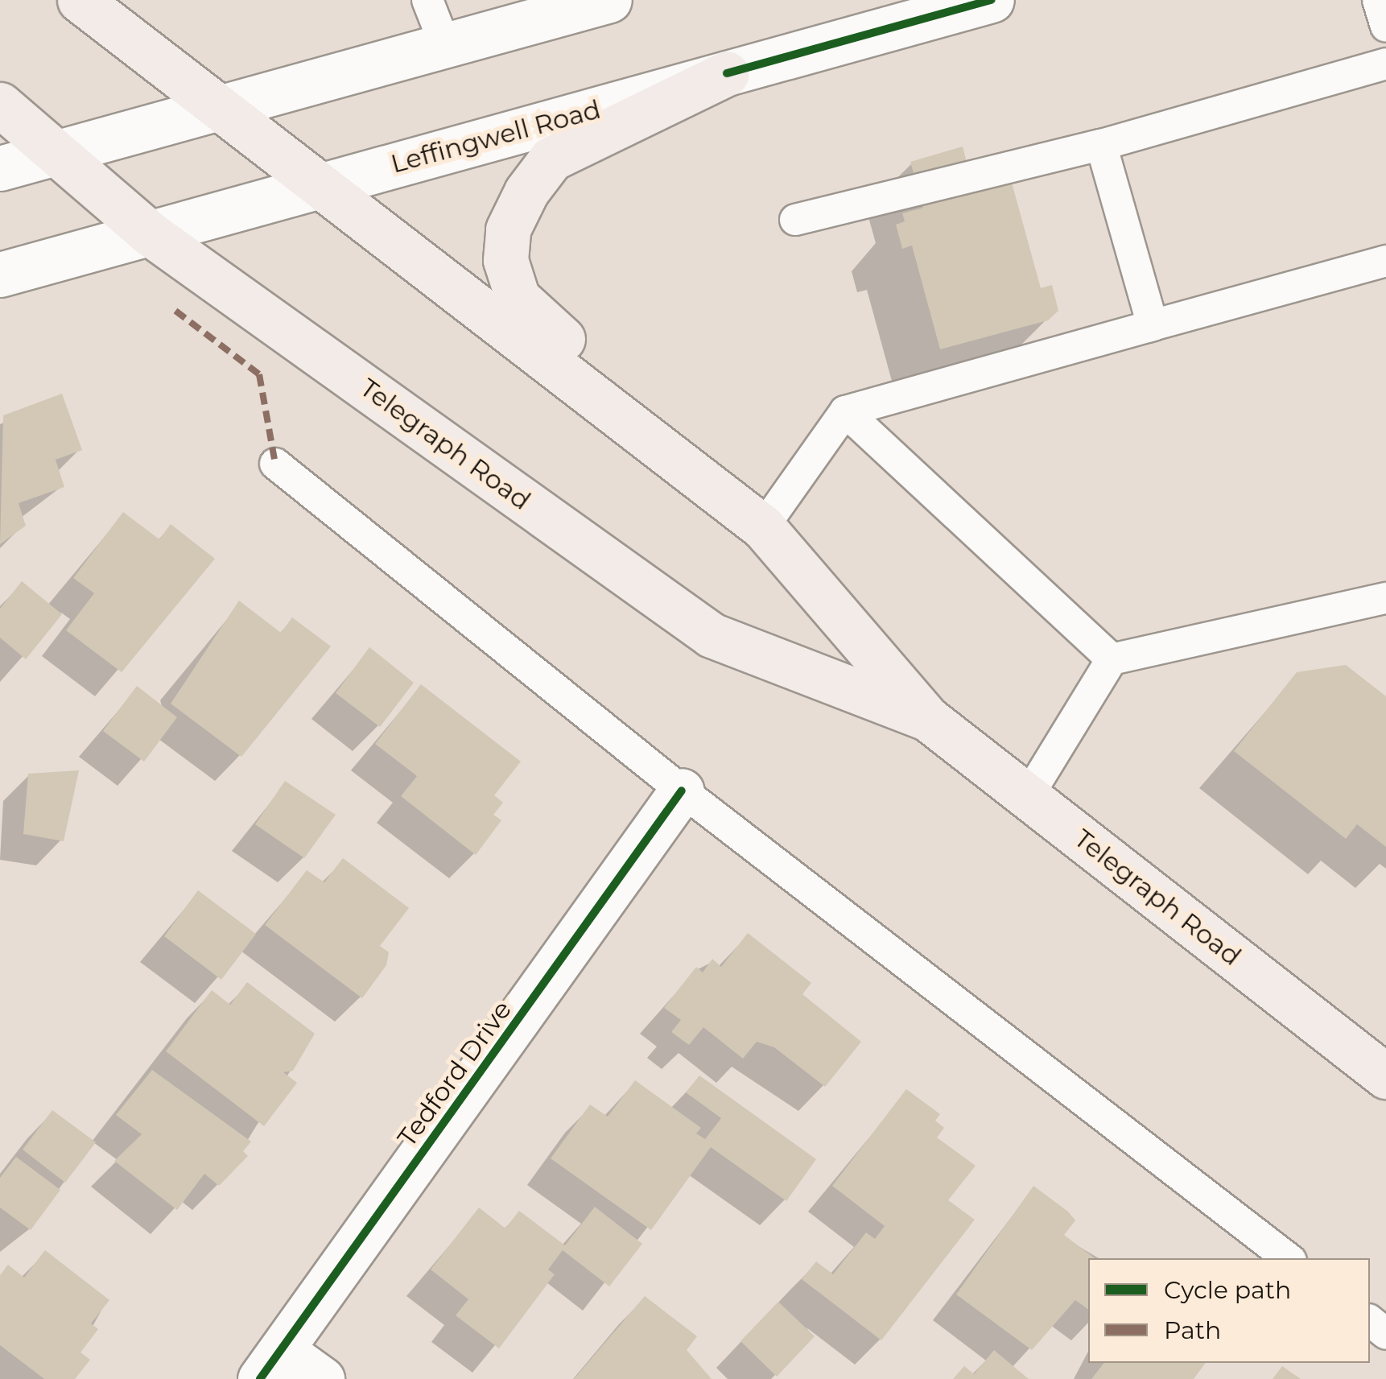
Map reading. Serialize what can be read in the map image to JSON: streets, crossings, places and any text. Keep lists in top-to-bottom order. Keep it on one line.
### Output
{"streets":{"main road":["Leffingwell Road","Telegraph Road","Tedford Drive"]},"crossings":[["Leffingwell Road","Telegraph Road"]],"legend":["Cycle path","Path"]}
